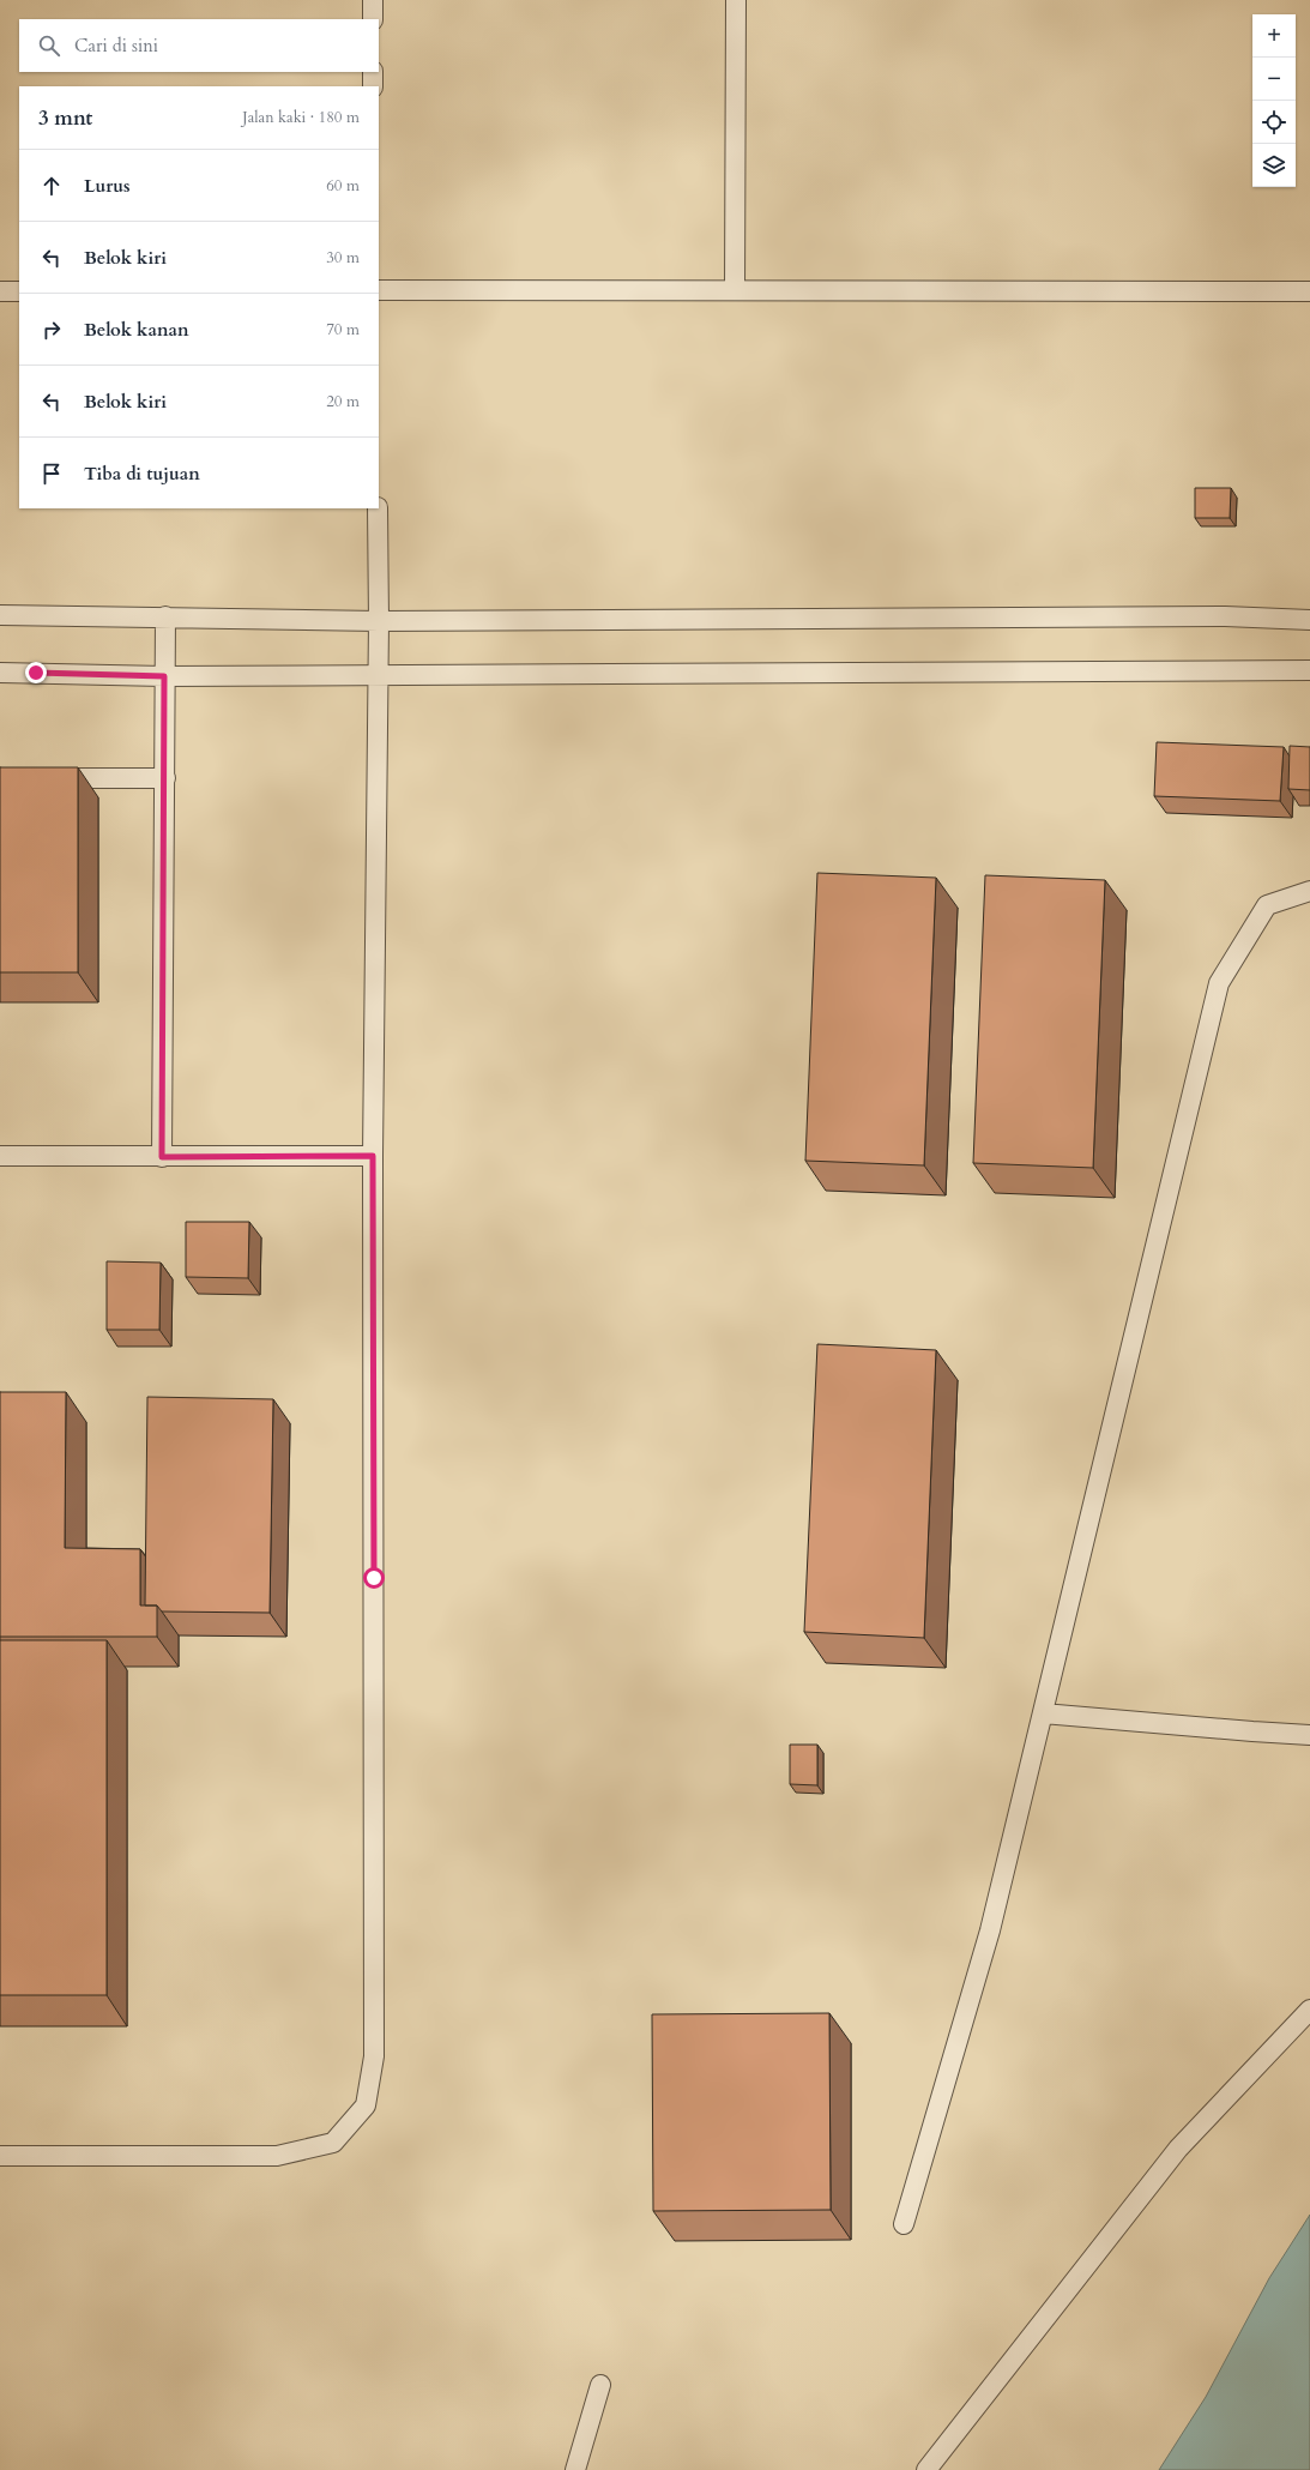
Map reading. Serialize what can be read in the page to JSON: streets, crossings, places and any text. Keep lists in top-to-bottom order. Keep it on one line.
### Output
{"page":{"map_buttons":["+","−"],"search":"Cari di sini","heading":["3 mnt","Jalan kaki · 180 m"],"list":[["Lurus","60 m"],["Belok kiri","30 m"],["Belok kanan","70 m"],["Belok kiri","20 m"],"Tiba di tujuan"]}}
